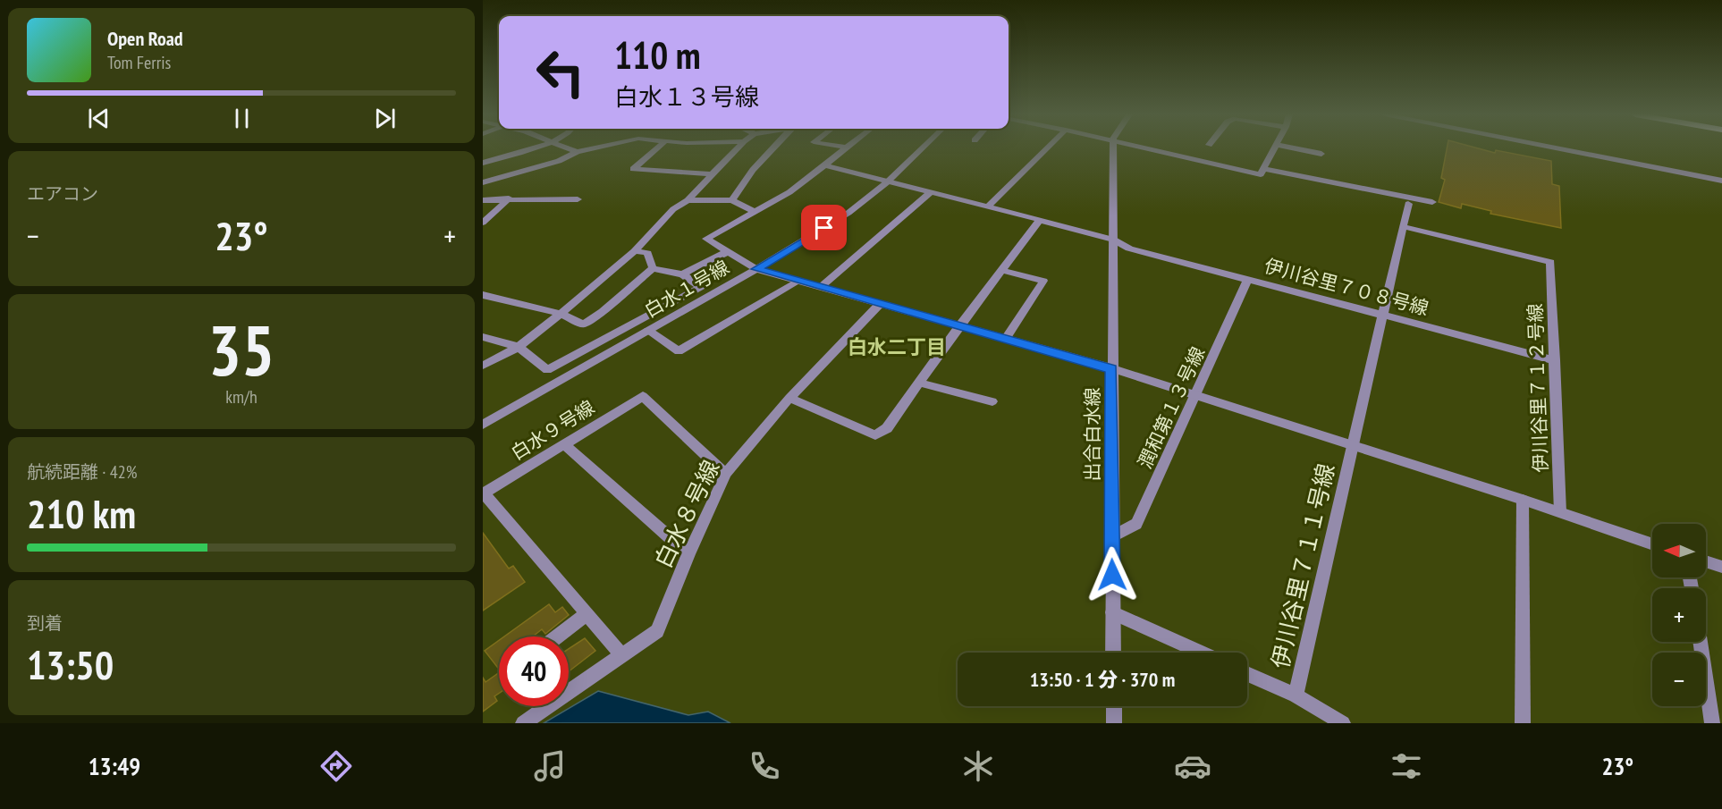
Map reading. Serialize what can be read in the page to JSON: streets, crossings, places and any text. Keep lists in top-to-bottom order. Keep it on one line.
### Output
{"streets":{"street":["伊川谷里７０８号線","白水１号線","伊川谷里７１２号線","潤和第１３号線","白水９号線","出合白水線","白水８号線","伊川谷里７１１号線"]},"crossings":[["伊川谷里７０８号線","白水１号線"],["伊川谷里７０８号線","伊川谷里７１２号線"],["伊川谷里７０８号線","潤和第１３号線"],["伊川谷里７０８号線","出合白水線"],["伊川谷里７０８号線","伊川谷里７１１号線"],["伊川谷里７１２号線","伊川谷里７１１号線"],["潤和第１３号線","出合白水線"],["白水９号線","白水８号線"]],"districts":["白水二丁目"],"north":"left","page":{"turn":["110 m","白水１３号線"],"song":["Open Road","Tom Ferris"],"tile":["エアコン",["35","km/h"],["航続距離 · 42%","210 km"],["到着","13:50"]],"heat":["−","23°","+"],"map_buttons":["+","−"],"limit":"40","trip":"13:50 · 1 分 · 370 m","tabs":["13:49","23°"]}}
